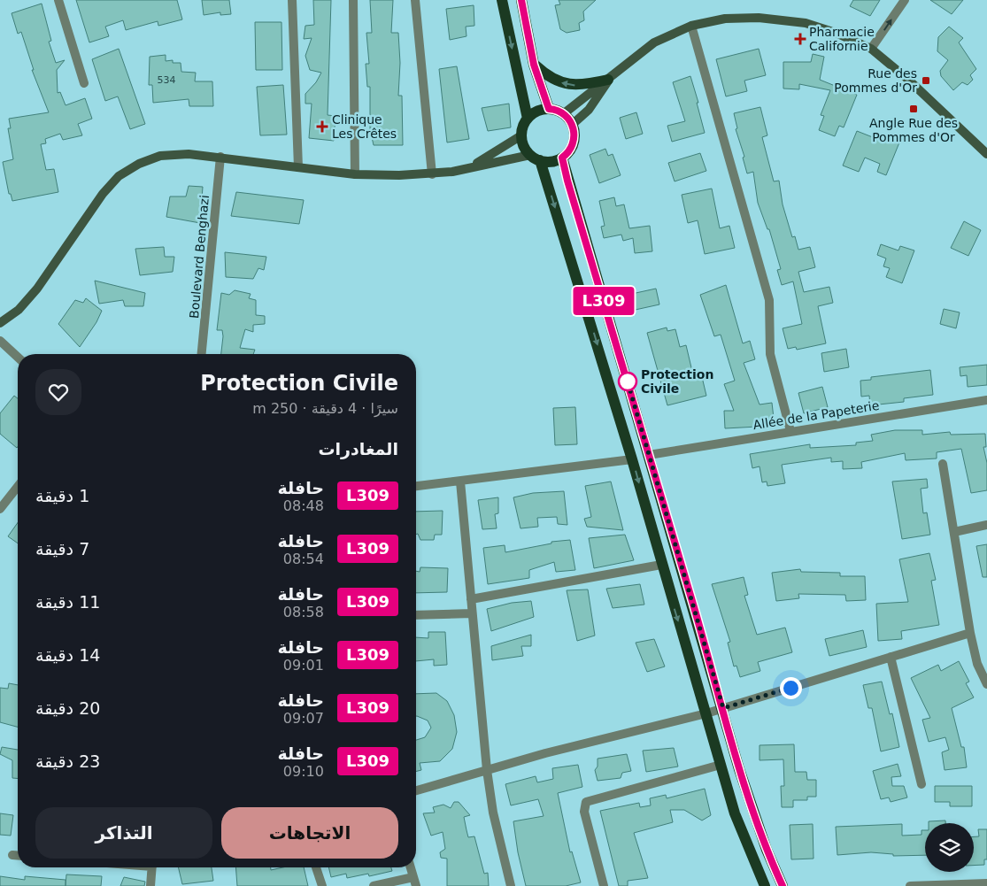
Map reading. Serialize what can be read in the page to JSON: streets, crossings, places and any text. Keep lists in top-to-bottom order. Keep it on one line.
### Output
{"streets":{"street":["Boulevard Benghazi","Allée de la Papeterie"]},"places":{"health":["Pharmacie Californie","Clinique Les Crêtes"],"transit":["Rue des Pommes d'Or","Angle Rue des Pommes d'Or"],"other":["Protection Civile"]},"lines":["bus line L309"],"house_numbers":["534"],"page":{"on_map":"L309","heading":[["Protection Civile","سيرًا · 4 دقيقة · 250 m"],"المغادرات"],"list":[{"mark":"L309","name":"حافلة","note":"08:48","value":"1 دقيقة"},{"mark":"L309","name":"حافلة","note":"08:54","value":"7 دقيقة"},{"mark":"L309","name":"حافلة","note":"08:58","value":"11 دقيقة"},{"mark":"L309","name":"حافلة","note":"09:01","value":"14 دقيقة"},{"mark":"L309","name":"حافلة","note":"09:07","value":"20 دقيقة"},{"mark":"L309","name":"حافلة","note":"09:10","value":"23 دقيقة"}],"buttons":["الاتجاهات","التذاكر"]}}
